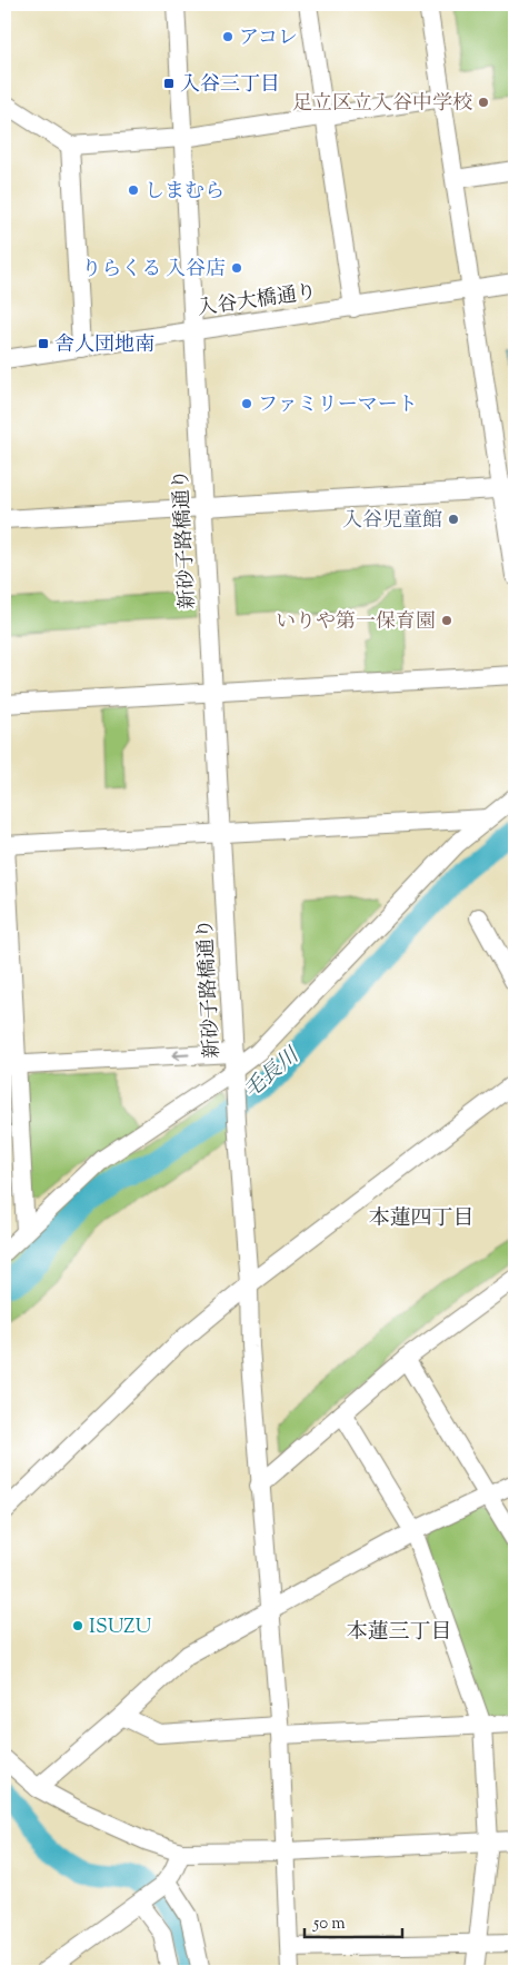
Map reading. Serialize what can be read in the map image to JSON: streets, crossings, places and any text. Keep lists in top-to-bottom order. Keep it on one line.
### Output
{"streets":{"street":["入谷大橋通り","新砂子路橋通り"]},"crossings":[["入谷大橋通り","新砂子路橋通り"]],"districts":["本蓮四丁目","本蓮三丁目"],"water":["毛長川"],"places":{"other":["アコレ","足立区立入谷中学校","しまむら","りらくる 入谷店","ファミリーマート","入谷児童館","いりや第一保育園","ISUZU"],"transit":["入谷三丁目","舎人団地南"]},"scale_bar":"50 m"}
